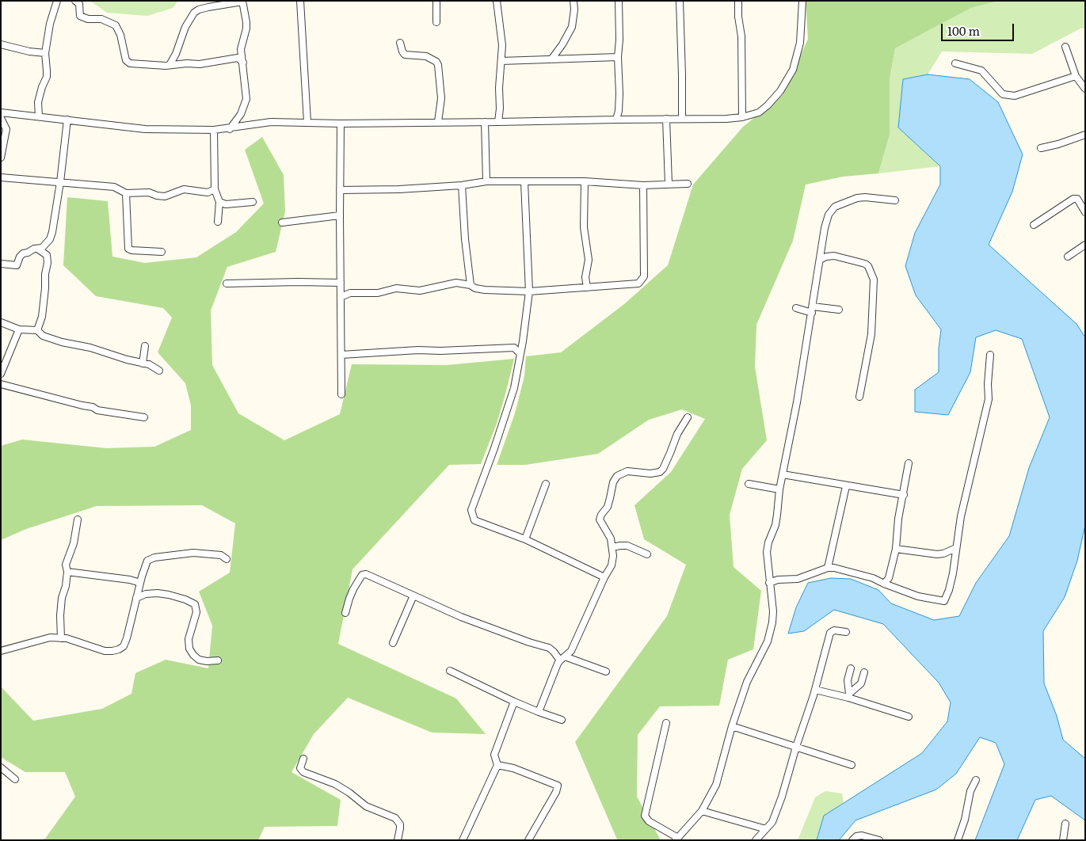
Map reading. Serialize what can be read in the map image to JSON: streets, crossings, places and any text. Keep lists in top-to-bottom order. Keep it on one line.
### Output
{"scale_bar":"100 m"}
